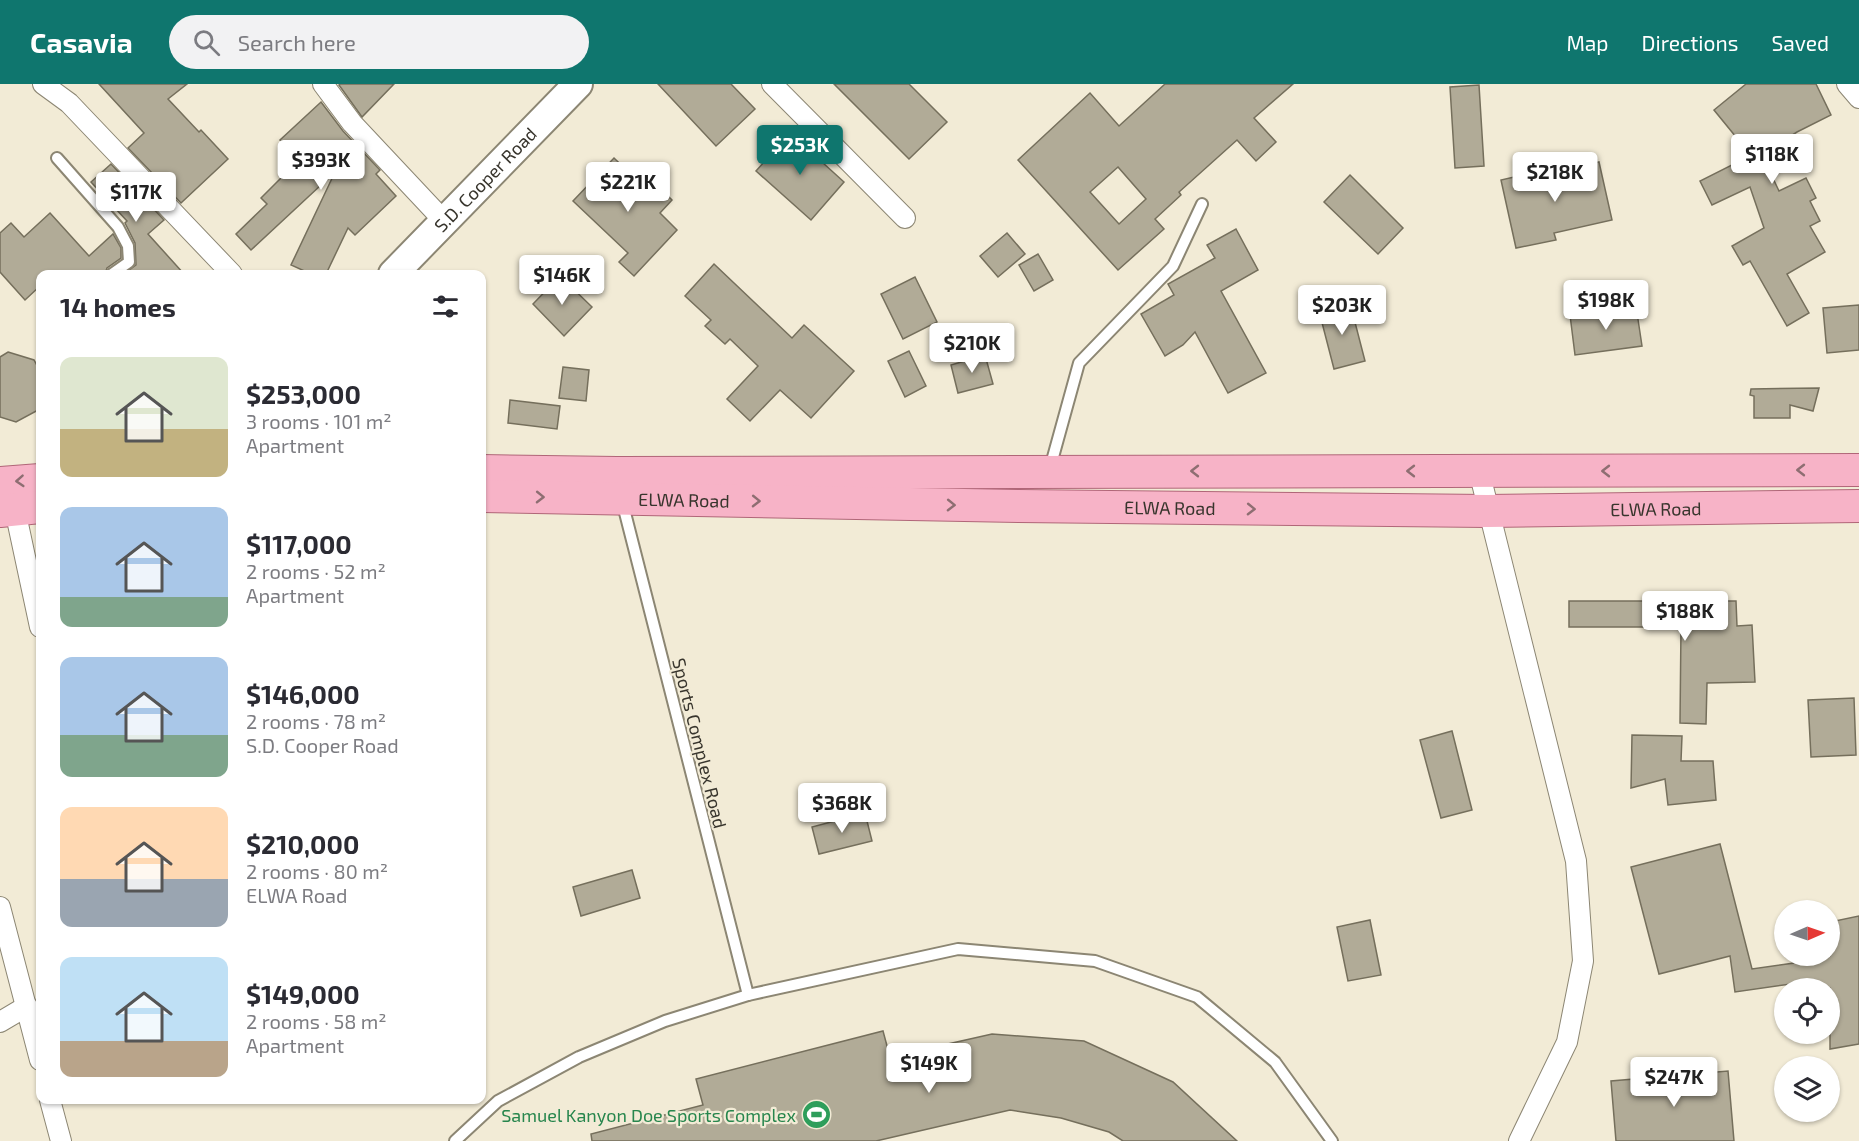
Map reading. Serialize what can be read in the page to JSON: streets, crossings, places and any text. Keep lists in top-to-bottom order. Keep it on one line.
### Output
{"streets":{"main road":["ELWA Road"],"street":["S.D. Cooper Road"],"lane":["Sports Complex Road"]},"crossings":[["ELWA Road","Sports Complex Road"]],"places":{"sports":["Samuel Kanyon Doe Sports Complex"]},"north":"right","page":{"header":"Casavia","search":"Search here","nav":["Map","Directions","Saved"],"price":["$253K","$118K","$393K","$218K","$221K","$117K","$146K","$198K","$203K","$210K","$188K","$368K","$149K","$247K"],"heading":"14 homes","list":[{"name":"$253,000","note":"3 rooms · 101 m² · Apartment"},{"name":"$117,000","note":"2 rooms · 52 m² · Apartment"},{"name":"$146,000","note":"2 rooms · 78 m² · S.D. Cooper Road"},{"name":"$210,000","note":"2 rooms · 80 m² · ELWA Road"},{"name":"$149,000","note":"2 rooms · 58 m² · Apartment"}]}}
